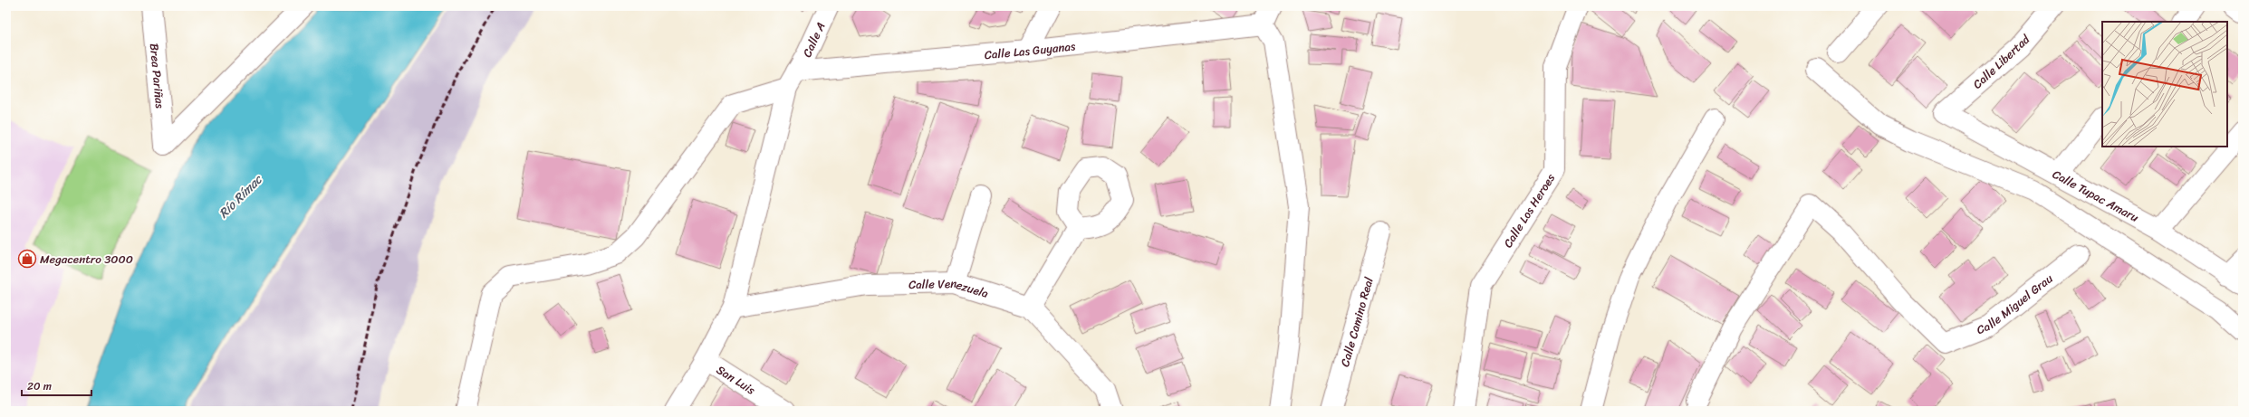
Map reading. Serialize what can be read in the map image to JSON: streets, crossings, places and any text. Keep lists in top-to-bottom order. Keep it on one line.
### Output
{"streets":{"street":["Calle A","Calle Las Guyanas","Calle Libertad","Brea Pariñas","Calle Tupac Amaru","Calle Los Heroes","Calle Venezuela","Calle Miguel Grau","Calle Camino Real","San Luis"]},"crossings":[["Calle A","Calle Las Guyanas"],["Calle A","Calle Venezuela"],["Calle A","San Luis"],["Calle Libertad","Calle Tupac Amaru"]],"water":["Río Rímac"],"places":{"shop":["Megacentro 3000"]},"scale_bar":"20 m"}
